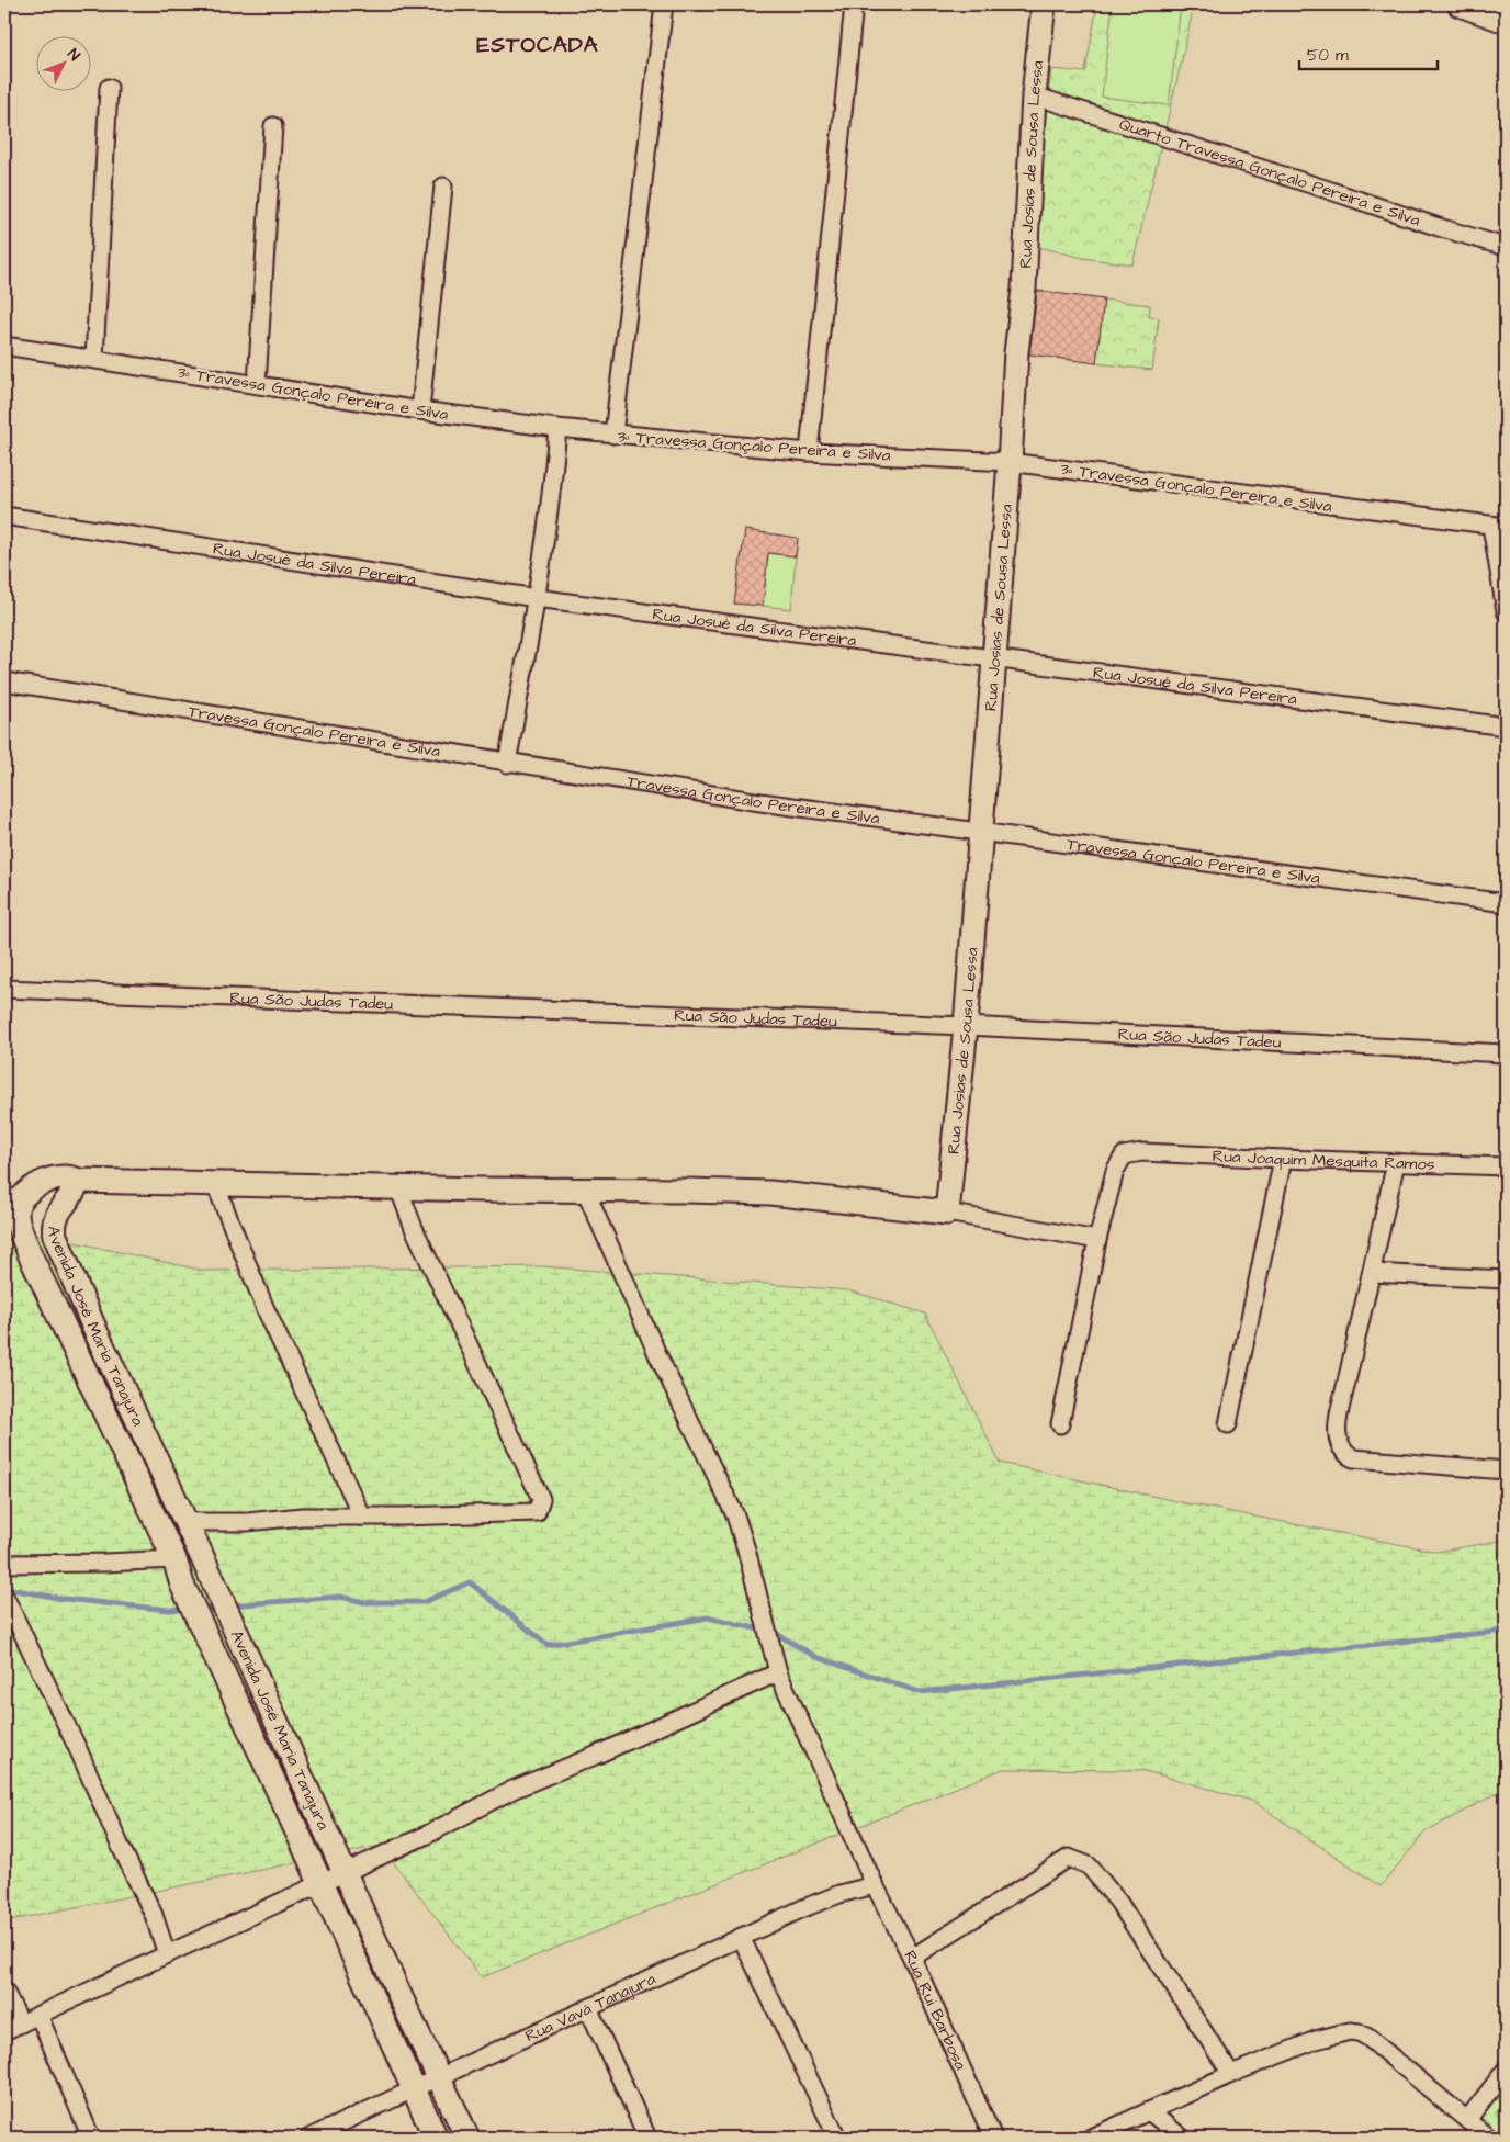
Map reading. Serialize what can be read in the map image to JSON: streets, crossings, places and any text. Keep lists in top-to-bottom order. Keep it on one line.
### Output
{"streets":{"street":["Rua Josias de Sousa Lessa","Quarto Travessa Gonçalo Pereira e Silva","3ª Travessa Gonçalo Pereira e Silva","Rua Josué da Silva Pereira","Travessa Gonçalo Pereira e Silva","Rua São Judas Tadeu","Rua Joaquim Mesquita Ramos","Avenida José Maria Tanajura","Rua Vavá Tanajura","Rua Rui Barbosa"]},"crossings":[["Rua Josias de Sousa Lessa","Quarto Travessa Gonçalo Pereira e Silva"],["Rua Josias de Sousa Lessa","3ª Travessa Gonçalo Pereira e Silva"],["Rua Josias de Sousa Lessa","Rua Josué da Silva Pereira"],["Rua Josias de Sousa Lessa","Travessa Gonçalo Pereira e Silva"],["Rua Josias de Sousa Lessa","Rua São Judas Tadeu"],["Avenida José Maria Tanajura","Rua Vavá Tanajura"],["Rua Vavá Tanajura","Rua Rui Barbosa"]],"districts":["ESTOCADA"],"scale_bar":"50 m","north":"top right"}
